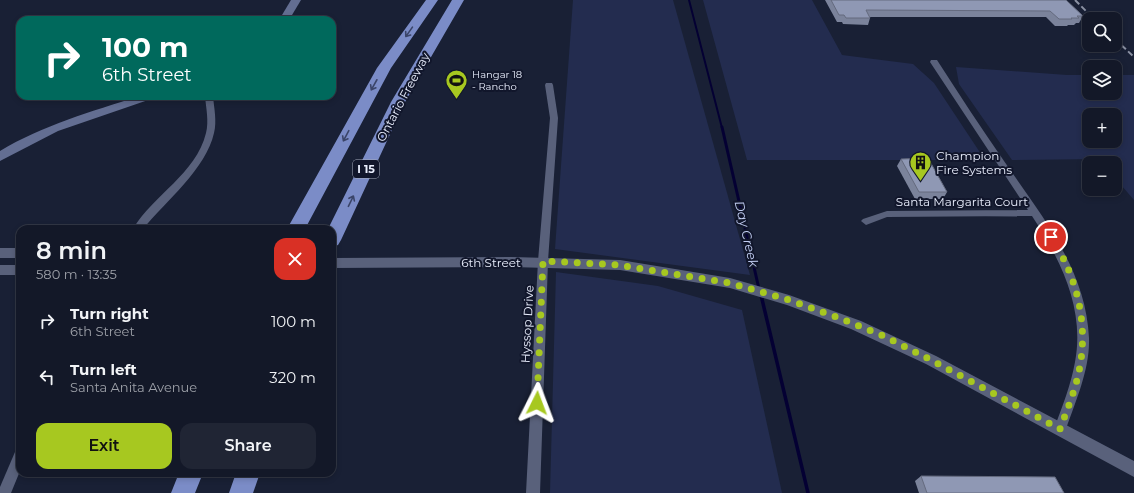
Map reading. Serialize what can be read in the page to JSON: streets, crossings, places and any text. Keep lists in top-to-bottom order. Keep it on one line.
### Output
{"streets":{"highway":["Ontario Freeway","I 15"],"street":["Santa Margarita Court","6th Street","Hyssop Drive"]},"crossings":[["6th Street","Hyssop Drive"]],"water":["Day Creek"],"places":{"sports":["Hangar 18 - Rancho"],"building":["Champion Fire Systems"]},"page":{"map_buttons":["+","−"],"turn":["100 m","6th Street"],"heading":["8 min","580 m · 13:35"],"list":[{"name":"Turn right","note":"6th Street","value":"100 m"},{"name":"Turn left","note":"Santa Anita Avenue","value":"320 m"}],"buttons":["Exit","Share"]}}
